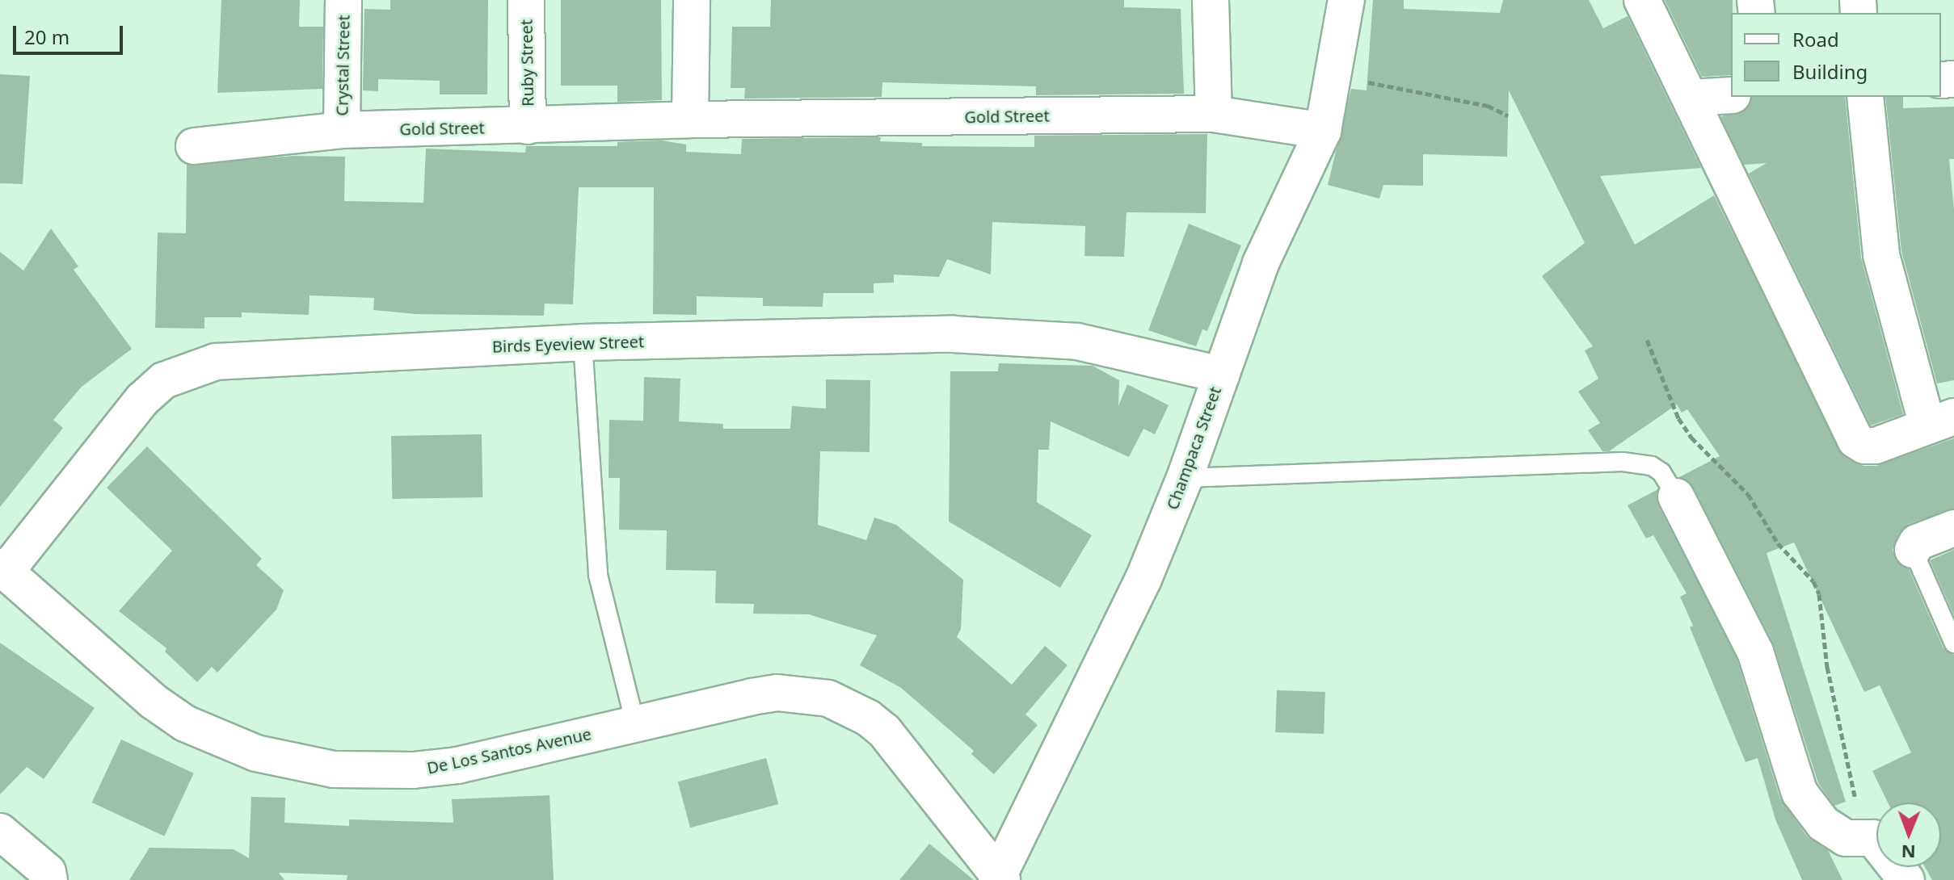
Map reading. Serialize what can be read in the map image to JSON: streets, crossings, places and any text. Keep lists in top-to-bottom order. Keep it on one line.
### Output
{"streets":{"street":["Ruby Street","Crystal Street","Gold Street","Birds Eyeview Street","Champaca Street","De Los Santos Avenue"]},"crossings":[["Ruby Street","Gold Street"],["Crystal Street","Gold Street"],["Gold Street","Champaca Street"],["Birds Eyeview Street","Champaca Street"],["Birds Eyeview Street","De Los Santos Avenue"],["Champaca Street","De Los Santos Avenue"]],"legend":["Road","Building"],"scale_bar":"20 m","north":"bottom"}
